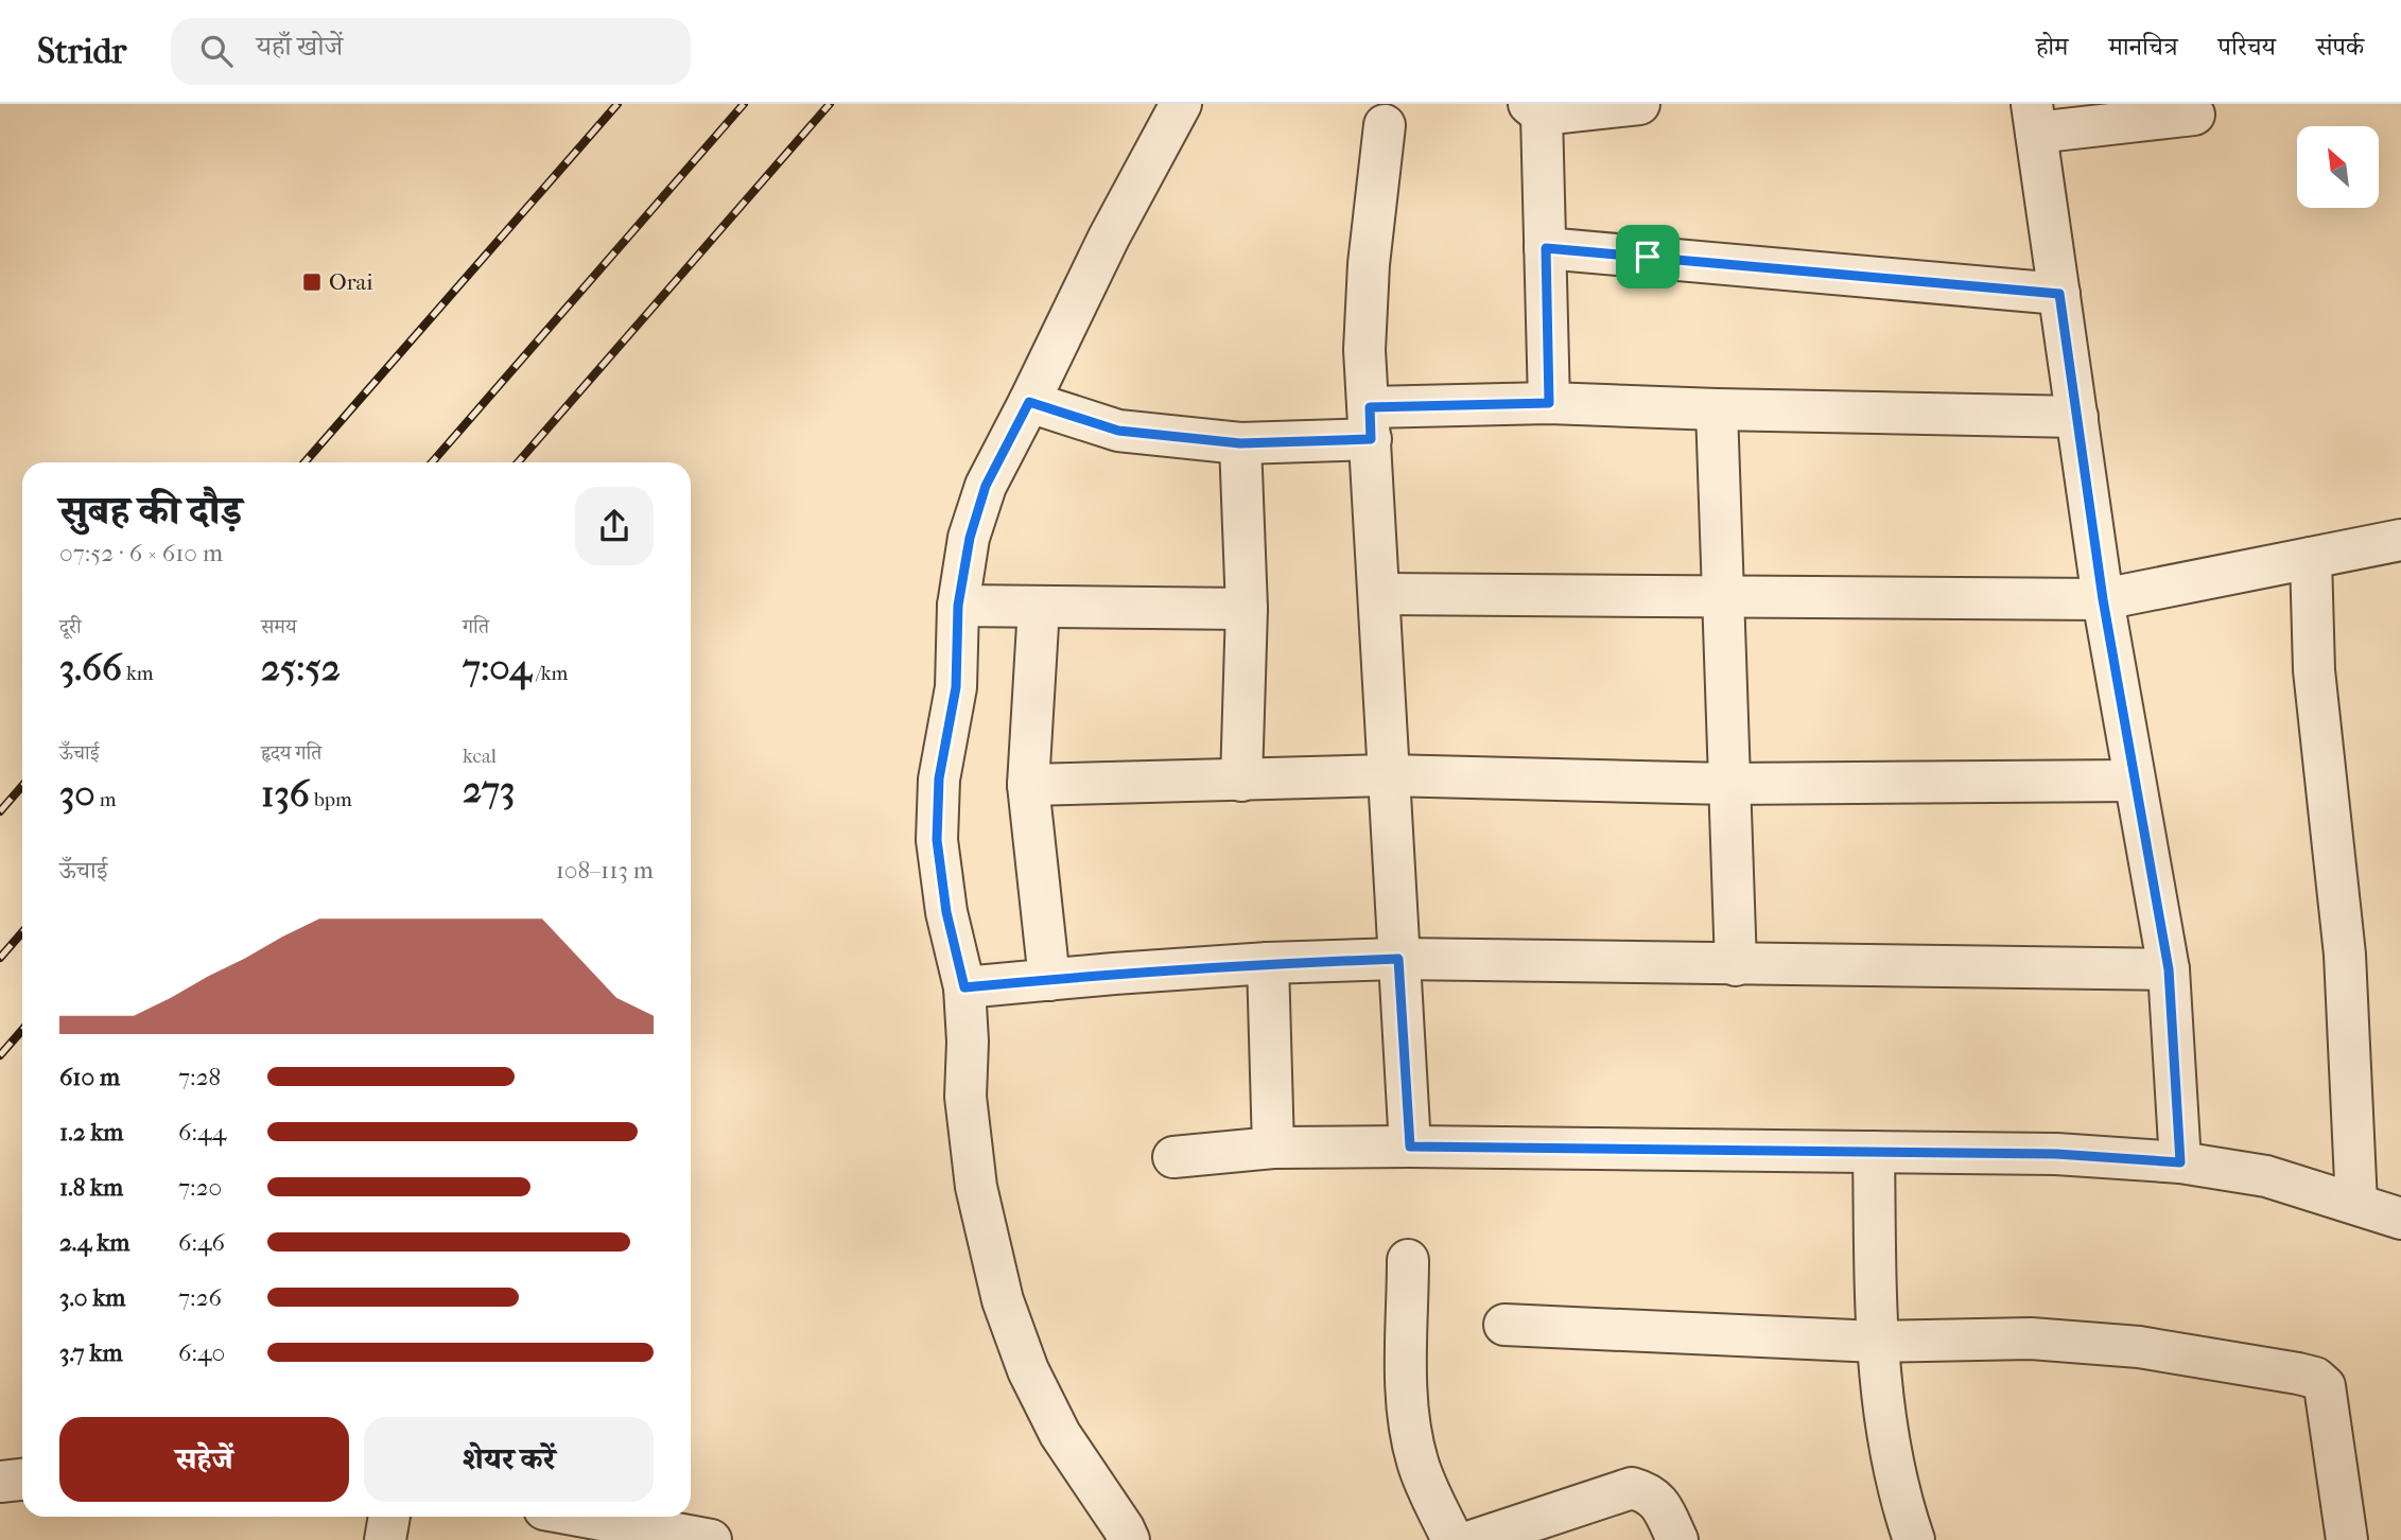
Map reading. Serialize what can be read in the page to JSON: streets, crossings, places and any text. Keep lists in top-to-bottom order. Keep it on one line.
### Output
{"places":{"transit":["Orai"]},"north":"top left","page":{"header":"Stridr","search":"यहाँ खोजें","nav":["होम","मानचित्र","परिचय","संपर्क"],"heading":["सुबह की दौड़","07:52 · 6 × 610 m"],"stats":[["दूरी","3.66 km"],["समय","25:52"],["गति","7:04 /km"],["ऊँचाई","30 m"],["हृदय गति","136 bpm"],["kcal","273"]],"chart":["ऊँचाई","108–113 m"],"list":[{"name":"610 m","note":"7:28"},{"name":"1.2 km","note":"6:44"},{"name":"1.8 km","note":"7:20"},{"name":"2.4 km","note":"6:46"},{"name":"3.0 km","note":"7:26"},{"name":"3.7 km","note":"6:40"}],"buttons":["सहेजें","शेयर करें"]}}
